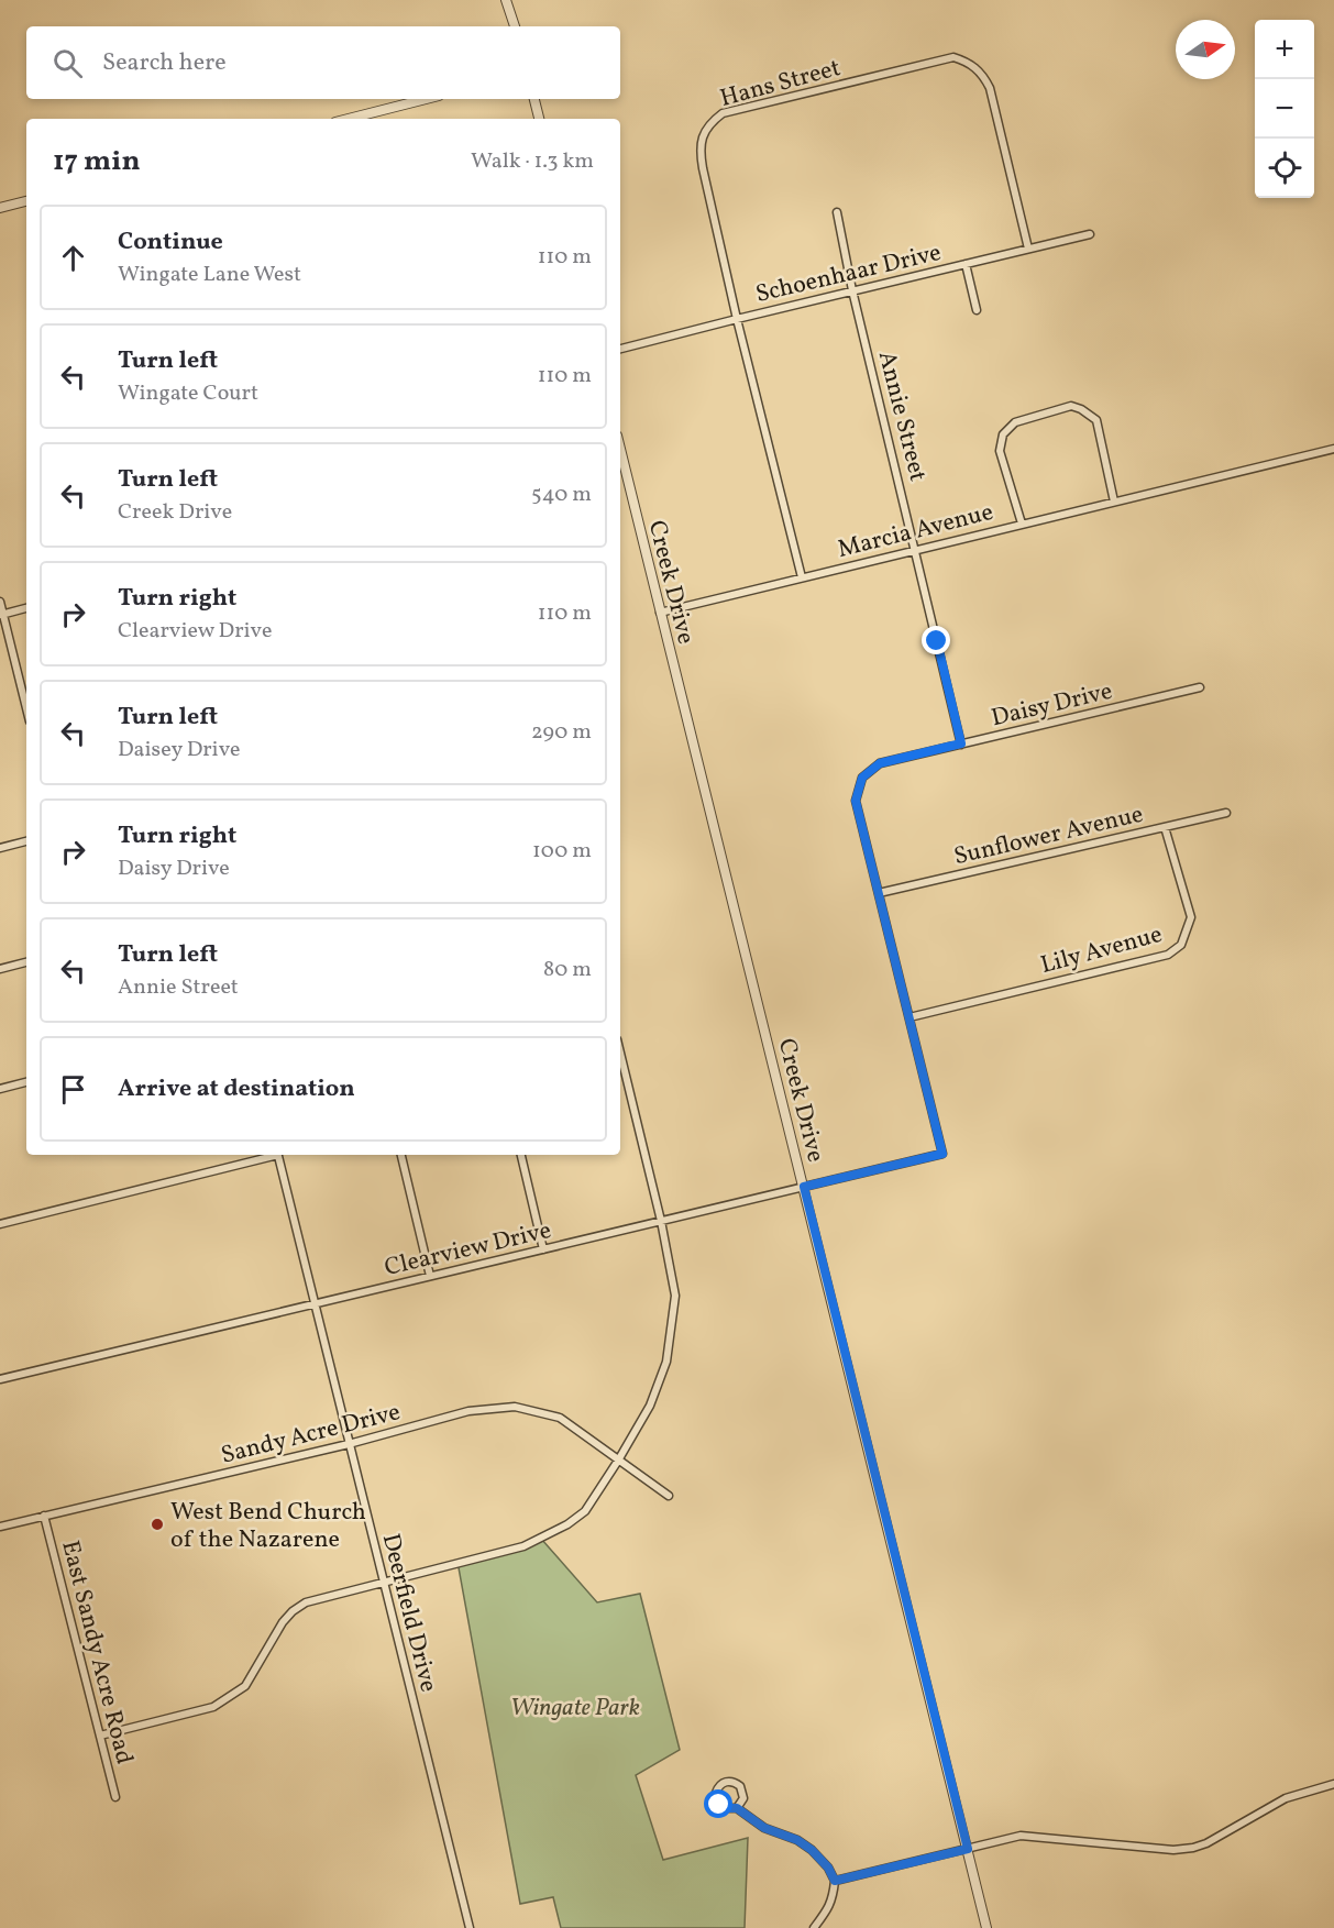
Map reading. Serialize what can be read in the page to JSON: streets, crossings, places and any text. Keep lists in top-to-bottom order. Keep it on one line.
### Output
{"streets":{"street":["Hans Street","Schoenhaar Drive","Annie Street","Marcia Avenue","Creek Drive","Daisy Drive","Sunflower Avenue","Lily Avenue","Clearview Drive","Sandy Acre Drive","Deerfield Drive","East Sandy Acre Road"]},"crossings":[["Hans Street","Schoenhaar Drive"],["Hans Street","Marcia Avenue"],["Schoenhaar Drive","Annie Street"],["Annie Street","Marcia Avenue"],["Annie Street","Daisy Drive"],["Marcia Avenue","Creek Drive"],["Creek Drive","Clearview Drive"],["Daisy Drive","Sunflower Avenue"],["Sunflower Avenue","Lily Avenue"],["Lily Avenue","Clearview Drive"],["Clearview Drive","Deerfield Drive"],["Sandy Acre Drive","Deerfield Drive"],["Sandy Acre Drive","East Sandy Acre Road"]],"parks":["Wingate Park"],"places":["West Bend Church of the Nazarene"],"north":"right","page":{"map_buttons":["+","−"],"search":"Search here","heading":["17 min","Walk · 1.3 km"],"list":[["Continue","Wingate Lane West","110 m"],["Turn left","Wingate Court","110 m"],["Turn left","Creek Drive","540 m"],["Turn right","Clearview Drive","110 m"],["Turn left","Daisey Drive","290 m"],["Turn right","Daisy Drive","100 m"],["Turn left","Annie Street","80 m"],"Arrive at destination"]}}
